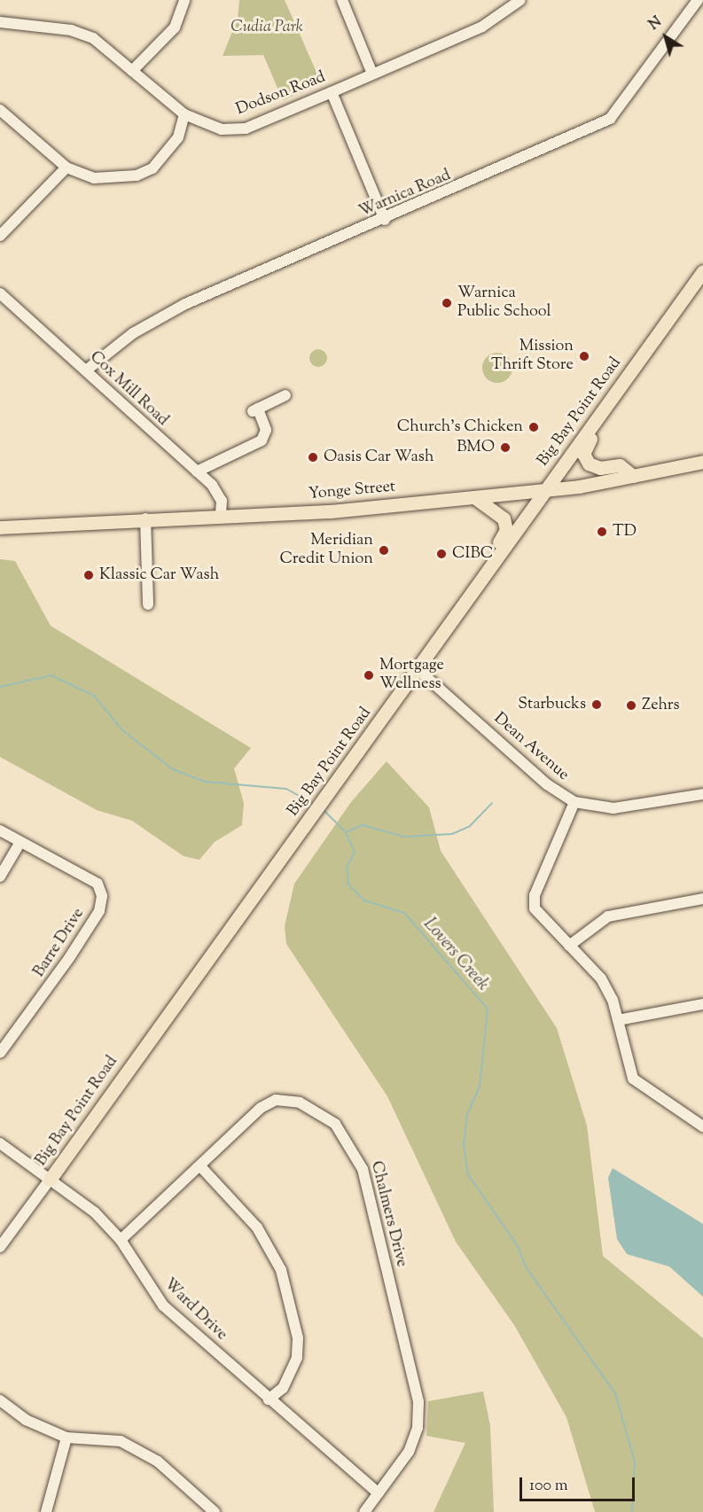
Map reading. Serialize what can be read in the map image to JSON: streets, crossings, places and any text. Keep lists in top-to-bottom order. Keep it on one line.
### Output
{"streets":{"main road":["Big Bay Point Road","Yonge Street"],"street":["Dodson Road","Warnica Road","Cox Mill Road","Dean Avenue","Barre Drive","Chalmers Drive","Ward Drive"]},"crossings":[["Warnica Road","Cox Mill Road"],["Cox Mill Road","Yonge Street"],["Big Bay Point Road","Yonge Street"],["Big Bay Point Road","Dean Avenue"],["Big Bay Point Road","Ward Drive"],["Chalmers Drive","Ward Drive"]],"water":["Lovers Creek"],"parks":["Cudia Park"],"places":["Warnica Public School","Mission Thrift Store","Church's Chicken","BMO","Oasis Car Wash","TD","Meridian Credit Union","CIBC","Klassic Car Wash","Mortgage Wellness","Starbucks","Zehrs"],"scale_bar":"100 m","north":"top left"}
